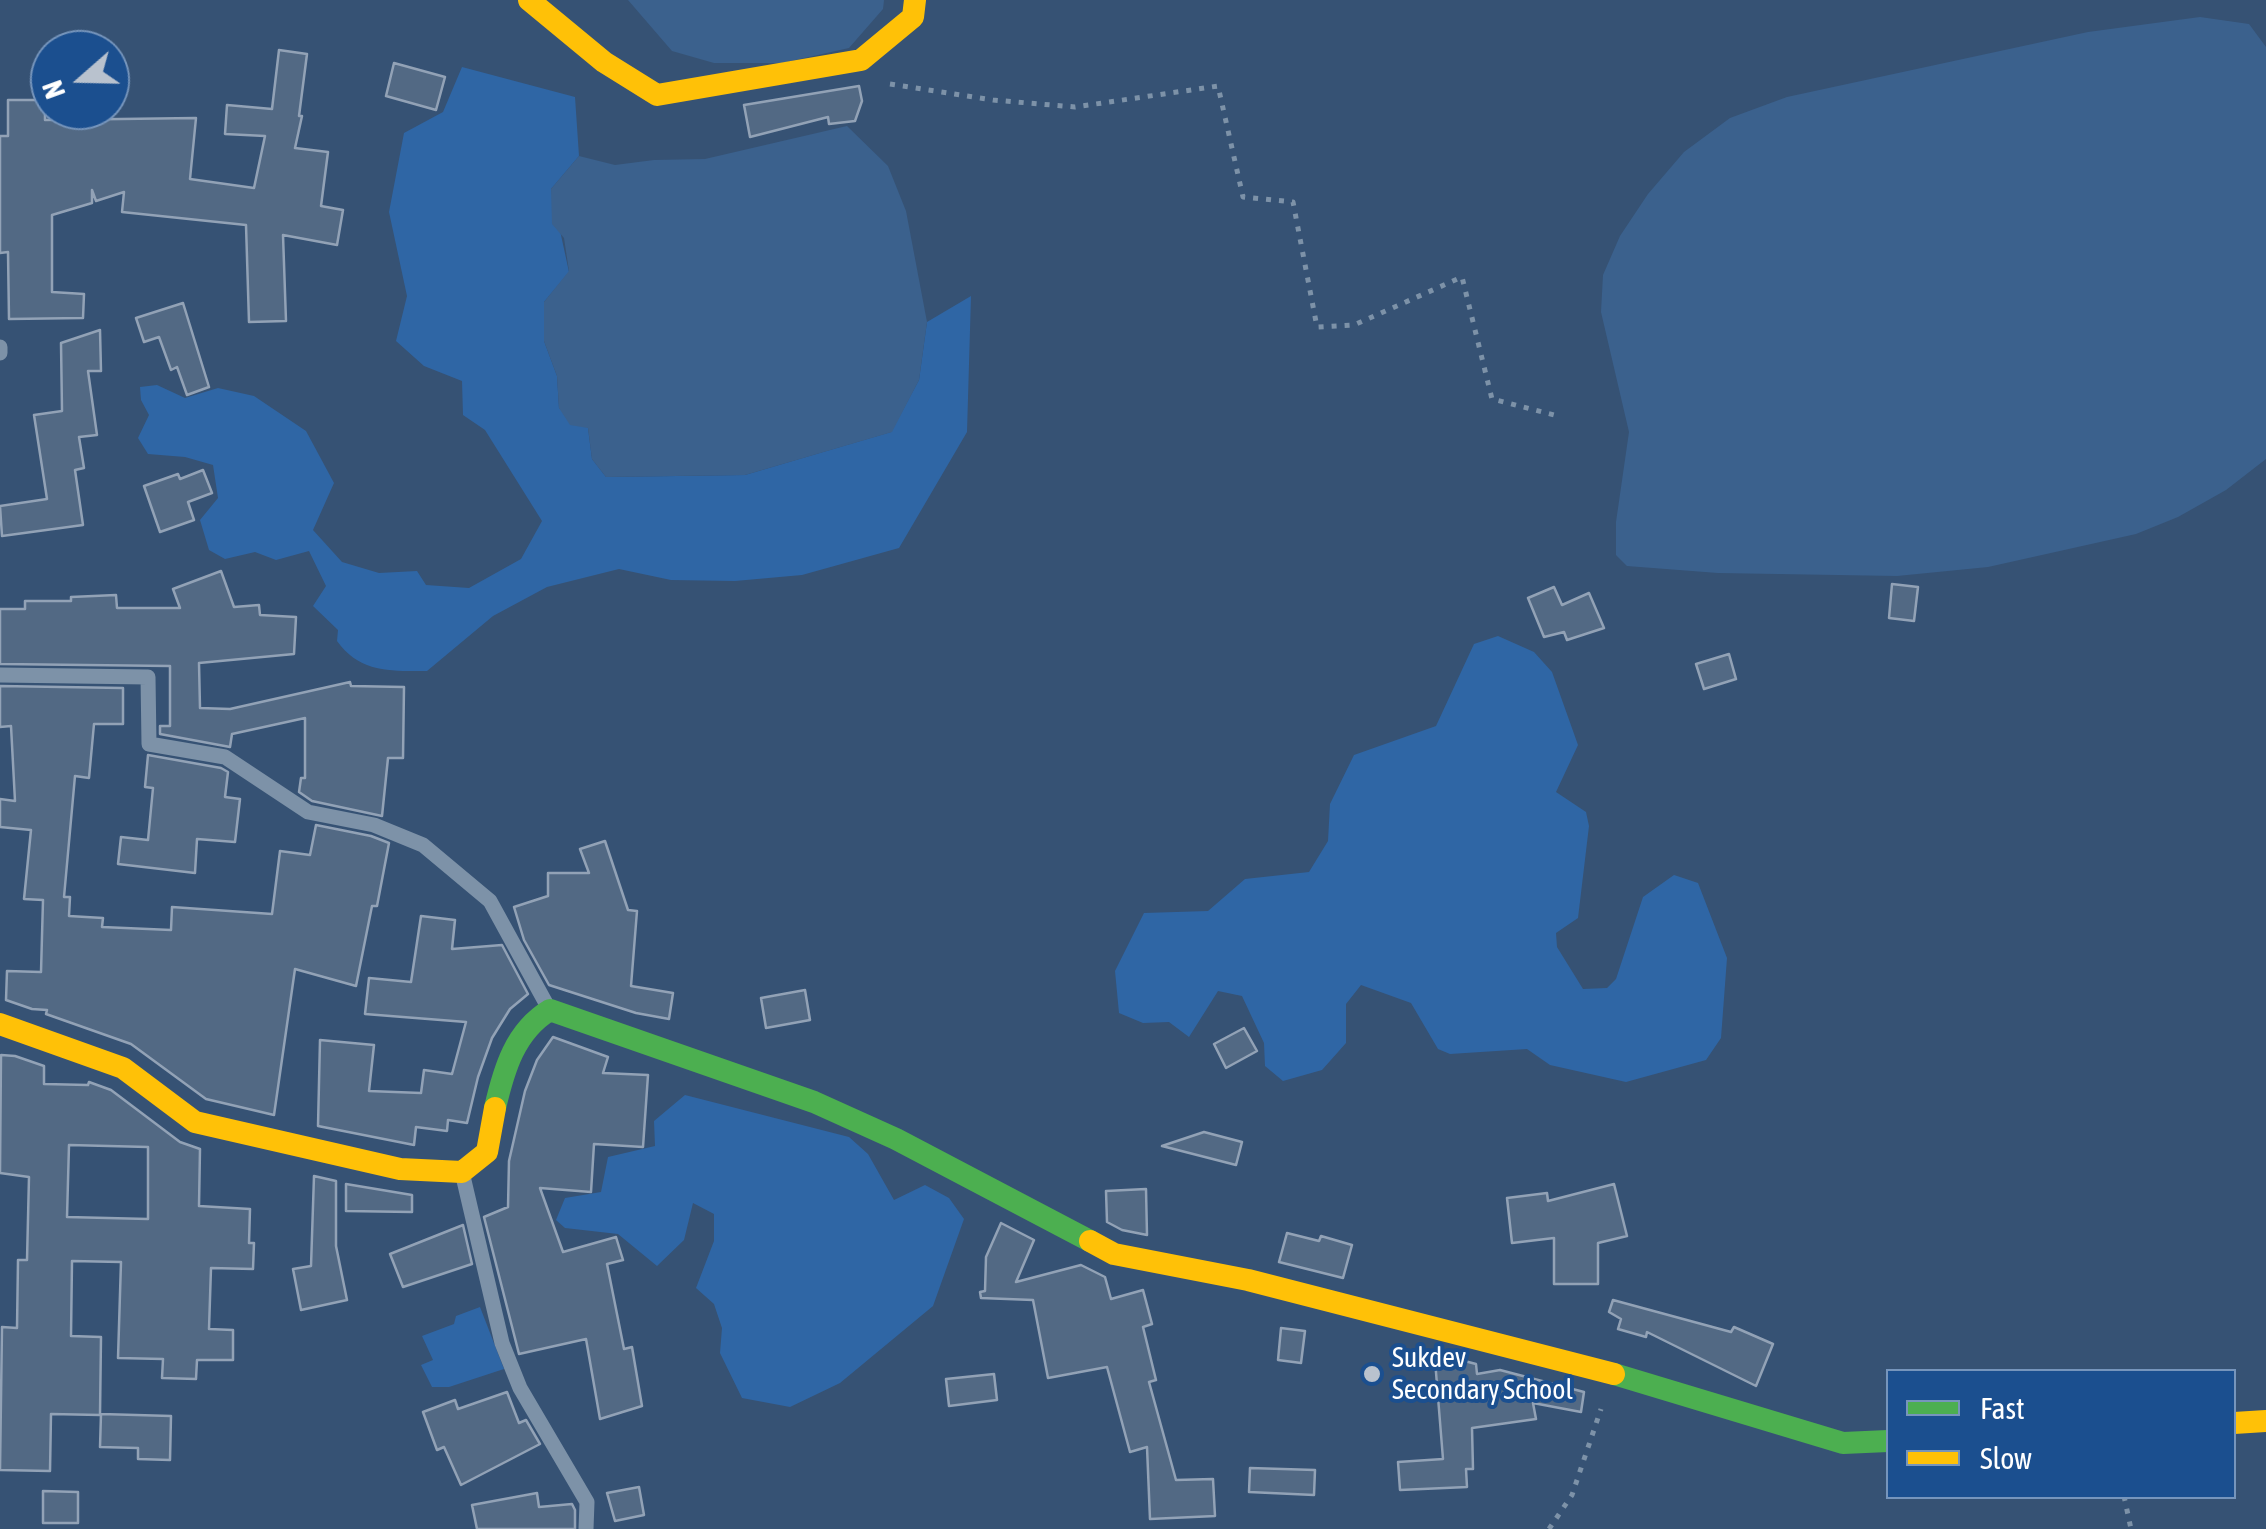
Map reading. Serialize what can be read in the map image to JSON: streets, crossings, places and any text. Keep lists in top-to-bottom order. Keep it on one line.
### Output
{"places":["Sukdev Secondary School"],"legend":["Fast","Slow"],"north":"left"}
